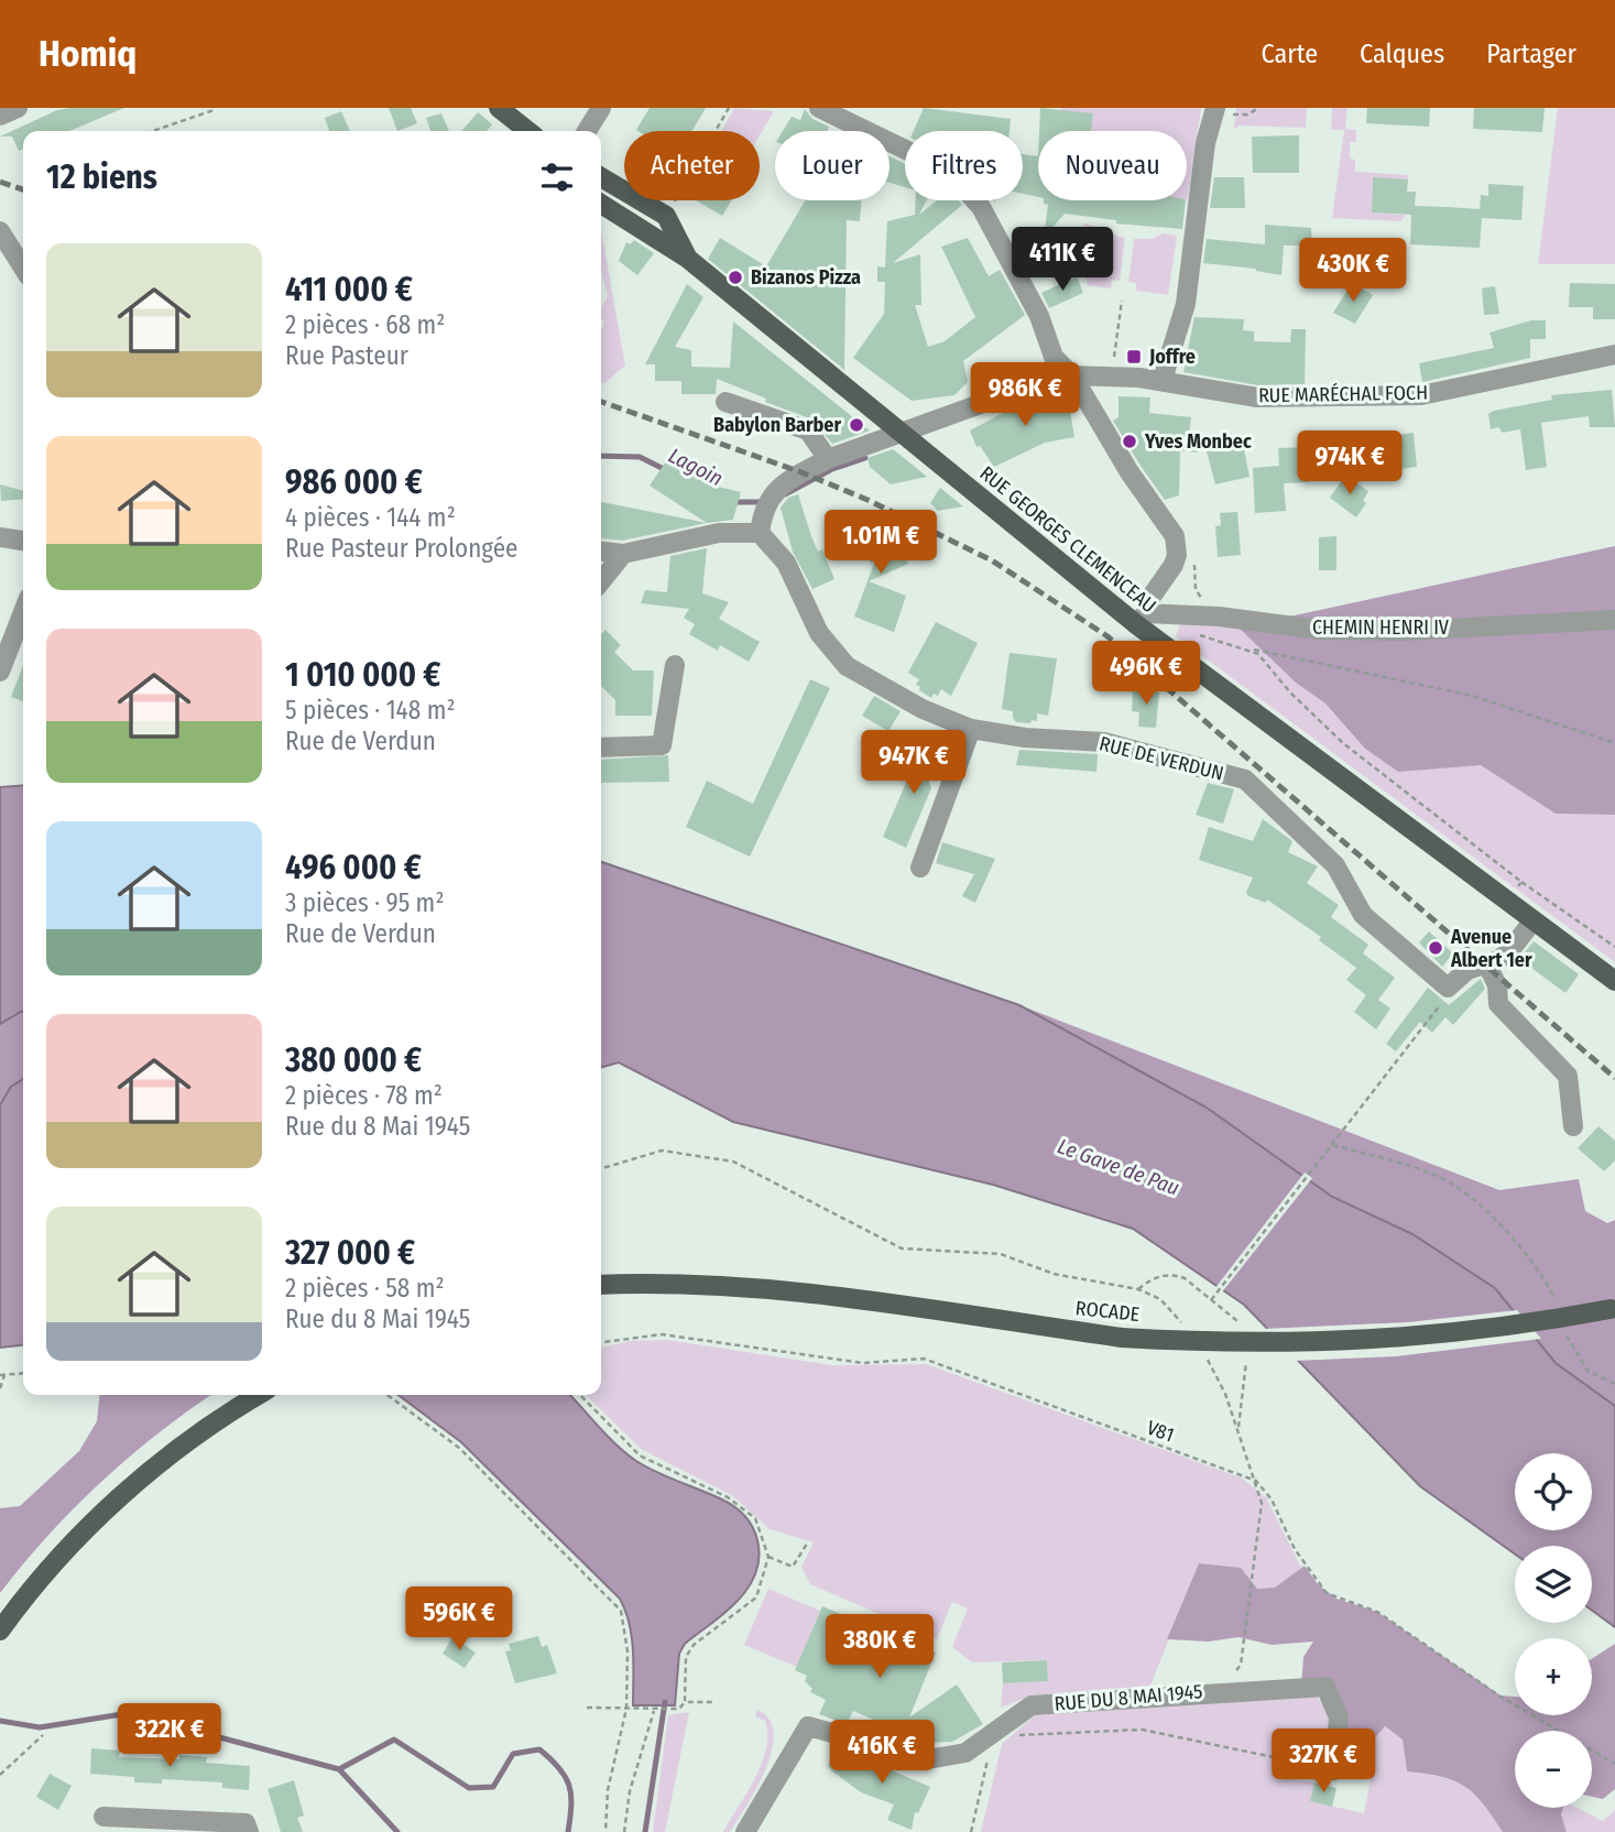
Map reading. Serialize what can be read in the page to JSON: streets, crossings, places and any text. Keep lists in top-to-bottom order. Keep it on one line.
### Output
{"streets":{"main road":["RUE GEORGES CLEMENCEAU","ROCADE"],"street":["RUE MARÉCHAL FOCH","CHEMIN HENRI IV","RUE DE VERDUN","RUE DU 8 MAI 1945"],"path":["V81"]},"crossings":[["RUE MARÉCHAL FOCH","RUE GEORGES CLEMENCEAU"],["RUE MARÉCHAL FOCH","RUE DE VERDUN"],["RUE GEORGES CLEMENCEAU","CHEMIN HENRI IV"]],"water":["Lagoin","Le Gave de Pau"],"places":{"other":["Bizanos Pizza","Babylon Barber","Yves Monbec","Avenue Albert 1er"],"transit":["Joffre"]},"page":{"header":"Homiq","nav":["Carte","Calques","Partager"],"chip":["Acheter","Louer","Filtres","Nouveau"],"heading":"12 biens","list":[{"name":"411 000 €","note":"2 pièces · 68 m² · Rue Pasteur"},{"name":"986 000 €","note":"4 pièces · 144 m² · Rue Pasteur Prolongée"},{"name":"1 010 000 €","note":"5 pièces · 148 m² · Rue de Verdun"},{"name":"496 000 €","note":"3 pièces · 95 m² · Rue de Verdun"},{"name":"380 000 €","note":"2 pièces · 78 m² · Rue du 8 Mai 1945"},{"name":"327 000 €","note":"2 pièces · 58 m² · Rue du 8 Mai 1945"}],"price":["411K €","430K €","986K €","974K €","1.01M €","496K €","947K €","596K €","380K €","322K €","416K €","327K €"],"map_buttons":["+","−"]}}
